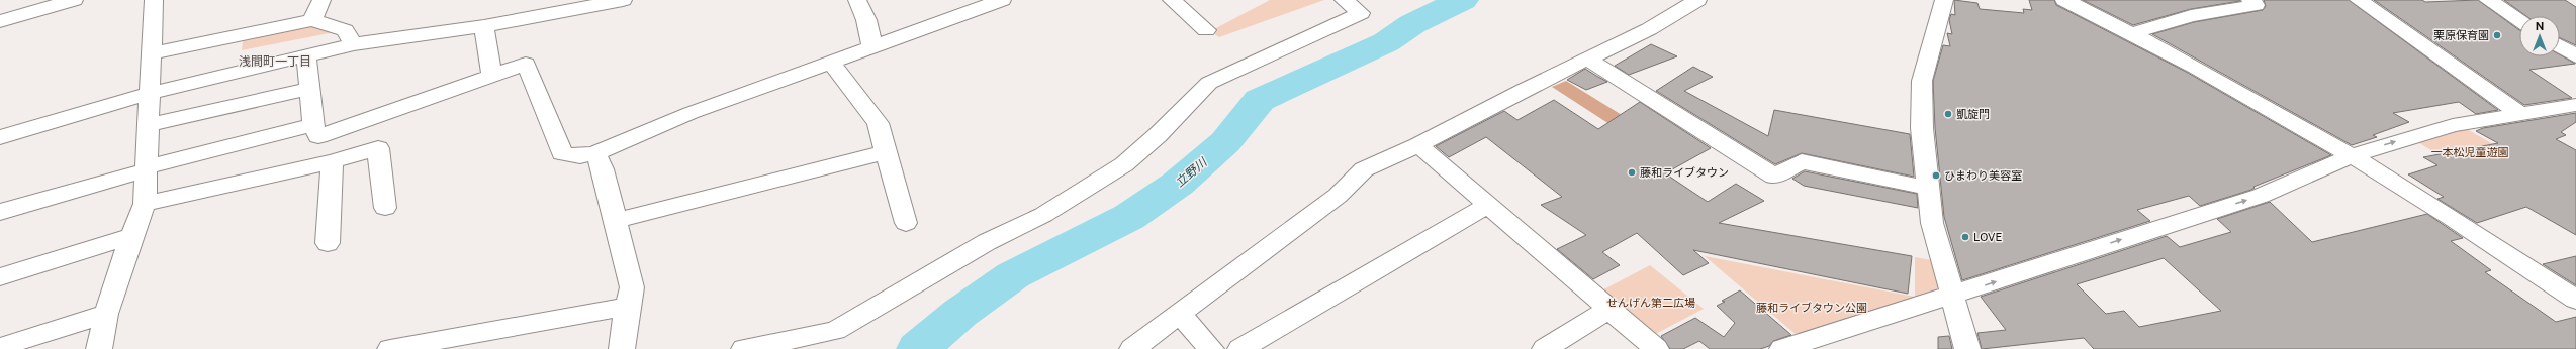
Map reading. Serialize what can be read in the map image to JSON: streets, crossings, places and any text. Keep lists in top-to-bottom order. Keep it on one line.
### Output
{"districts":["浅間町一丁目"],"water":["立野川"],"parks":["一本松児童遊園","せんげん第二広場","藤和ライブタウン公園"],"places":["栗原保育園","凱旋門","藤和ライブタウン","ひまわり美容室","LOVE"],"north":"top"}
